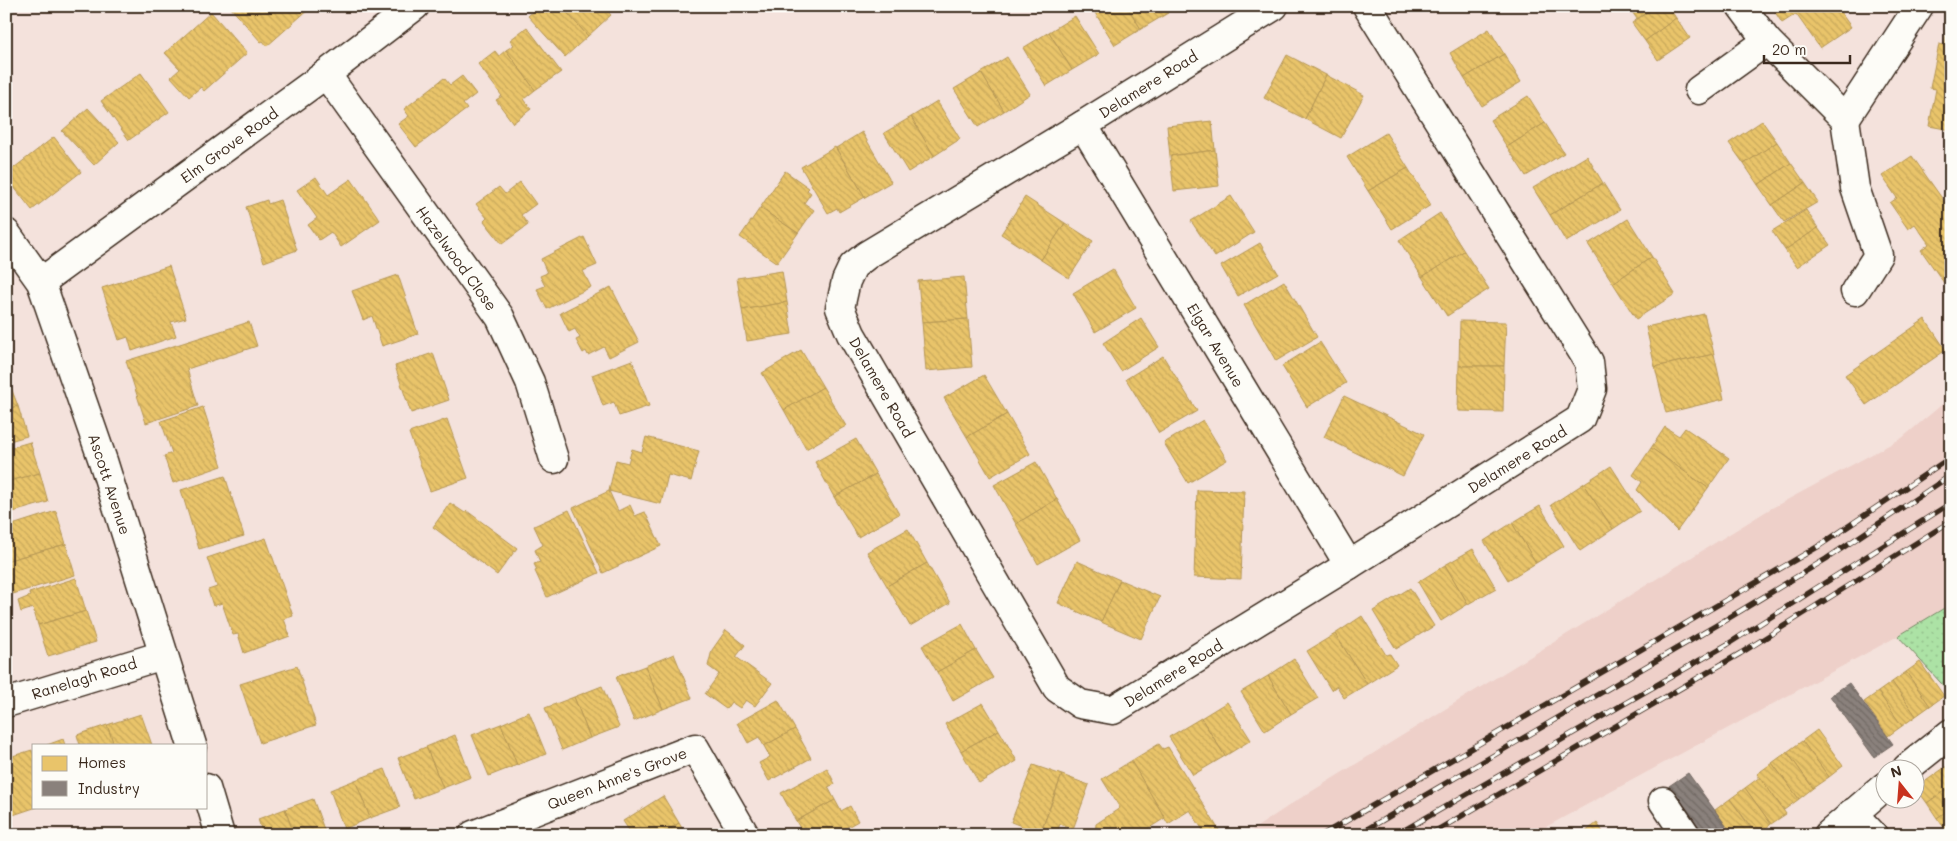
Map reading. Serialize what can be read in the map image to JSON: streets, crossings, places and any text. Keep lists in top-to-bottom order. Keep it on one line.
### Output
{"streets":{"street":["Delamere Road","Elm Grove Road","Hazelwood Close","Elgar Avenue","Ascott Avenue","Ranelagh Road","Queen Anne's Grove"]},"crossings":[["Delamere Road","Elgar Avenue"],["Elm Grove Road","Hazelwood Close"],["Elm Grove Road","Ascott Avenue"],["Ascott Avenue","Ranelagh Road"]],"legend":["Homes","Industry"],"scale_bar":"20 m","north":"top"}
